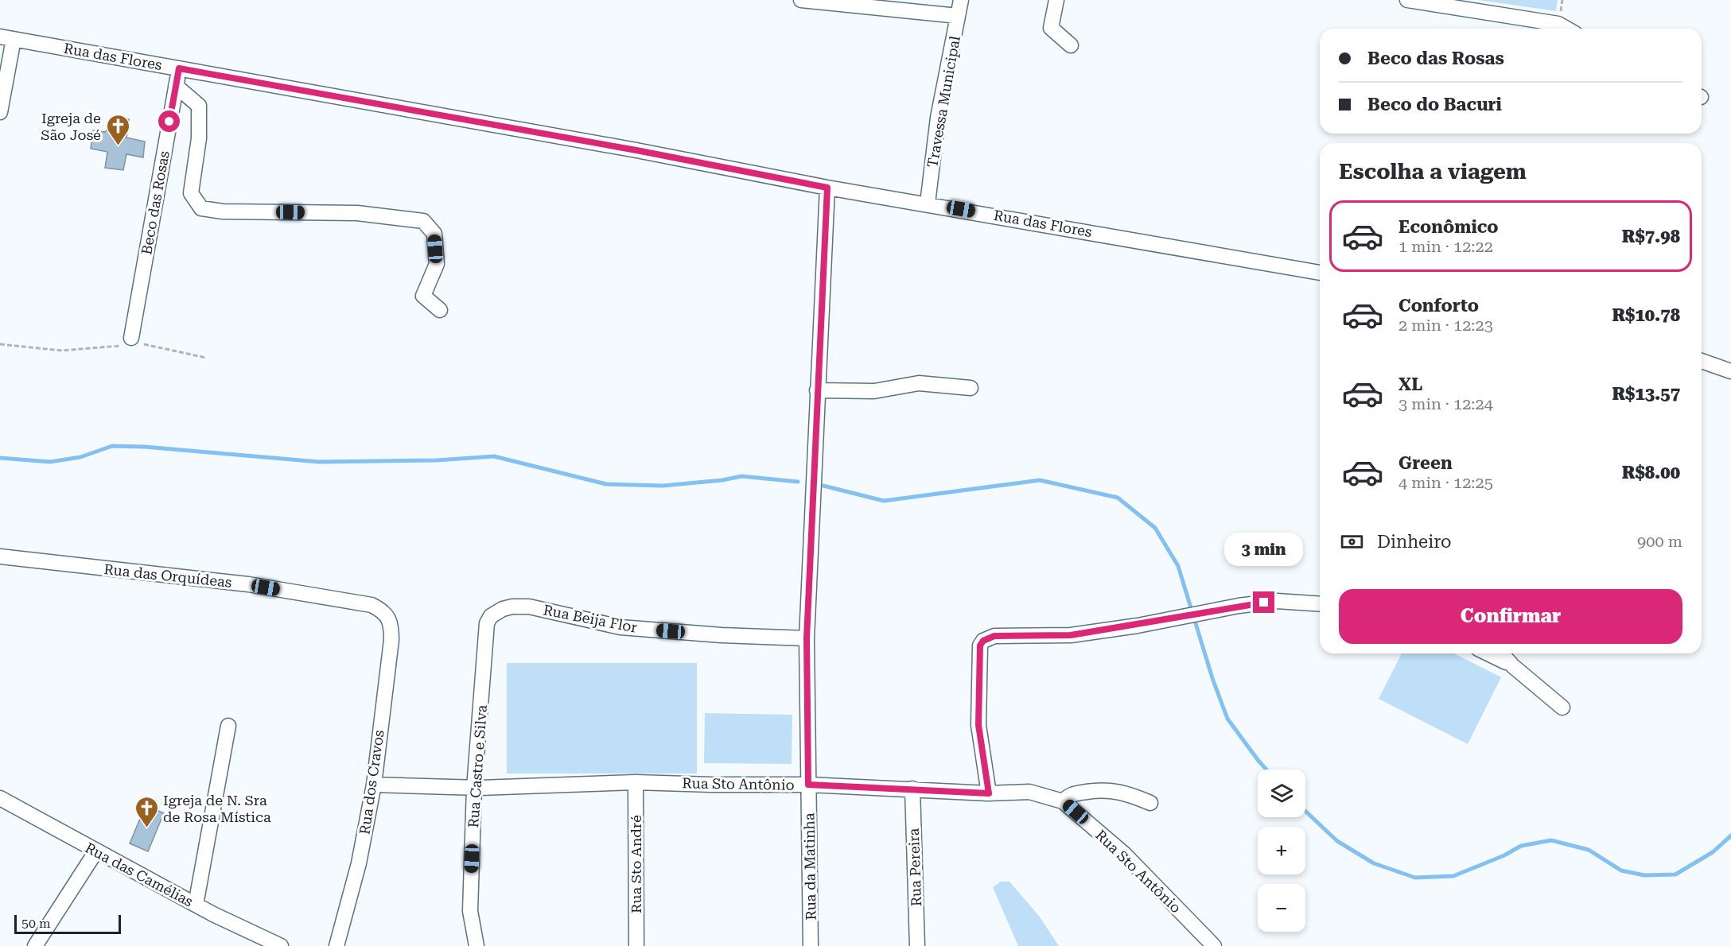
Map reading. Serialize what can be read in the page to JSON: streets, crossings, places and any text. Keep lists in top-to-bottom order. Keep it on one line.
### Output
{"streets":{"street":["Rua das Flores","Travessa Municipal","Beco das Rosas","Rua das Orquídeas","Rua Beija Flor","Rua Castro e Silva","Rua dos Cravos","Rua Sto Antônio","Rua Sto André","Rua da Matinha","Rua Pereira","Rua das Camélias"]},"crossings":[["Rua das Flores","Travessa Municipal"],["Rua das Flores","Beco das Rosas"],["Rua das Flores","Rua da Matinha"],["Rua das Orquídeas","Rua dos Cravos"],["Rua Beija Flor","Rua Castro e Silva"],["Rua Beija Flor","Rua da Matinha"],["Rua Castro e Silva","Rua Sto Antônio"],["Rua dos Cravos","Rua Sto Antônio"],["Rua Sto Antônio","Rua Sto André"],["Rua Sto Antônio","Rua da Matinha"],["Rua Sto Antônio","Rua Pereira"]],"places":{"church":["Igreja de São José","Igreja de N. Sra de Rosa Mística"]},"scale_bar":"50 m","page":{"banner":["Beco das Rosas","Beco do Bacuri"],"heading":"Escolha a viagem","list":[{"name":"Econômico","note":"1 min · 12:22","value":"R$7.98"},{"name":"Conforto","note":"2 min · 12:23","value":"R$10.78"},{"name":"XL","note":"3 min · 12:24","value":"R$13.57"},{"name":"Green","note":"4 min · 12:25","value":"R$8.00"}],"pay":["Dinheiro","900 m"],"bubble":"3 min","buttons":"Confirmar","map_buttons":["+","−"],"scale":"50 m"}}
